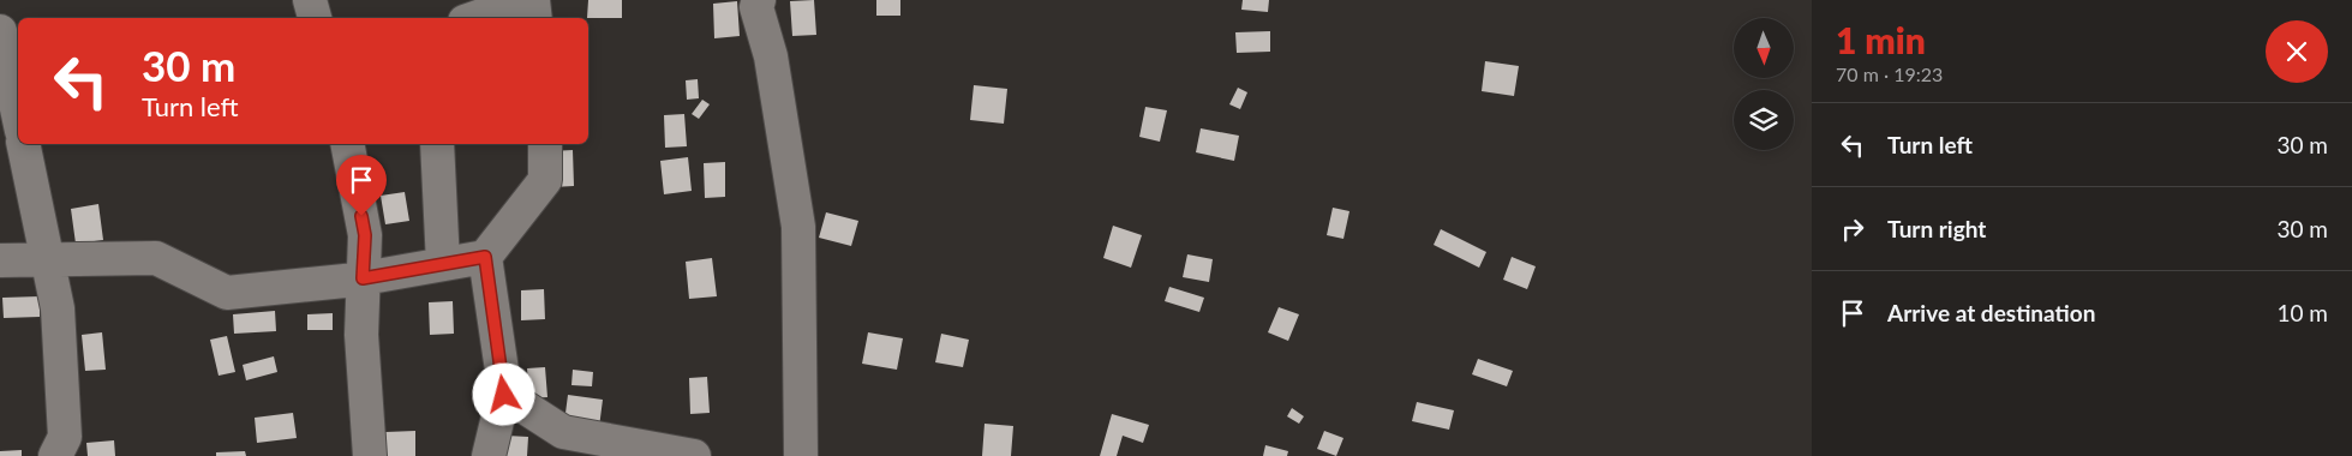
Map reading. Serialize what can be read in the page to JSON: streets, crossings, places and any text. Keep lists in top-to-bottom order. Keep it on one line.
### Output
{"north":"bottom","page":{"heading":["1 min","70 m · 19:23"],"turn":["30 m","Turn left"],"list":[{"name":"Turn left","value":"30 m"},{"name":"Turn right","value":"30 m"},{"name":"Arrive at destination","value":"10 m"}]}}
